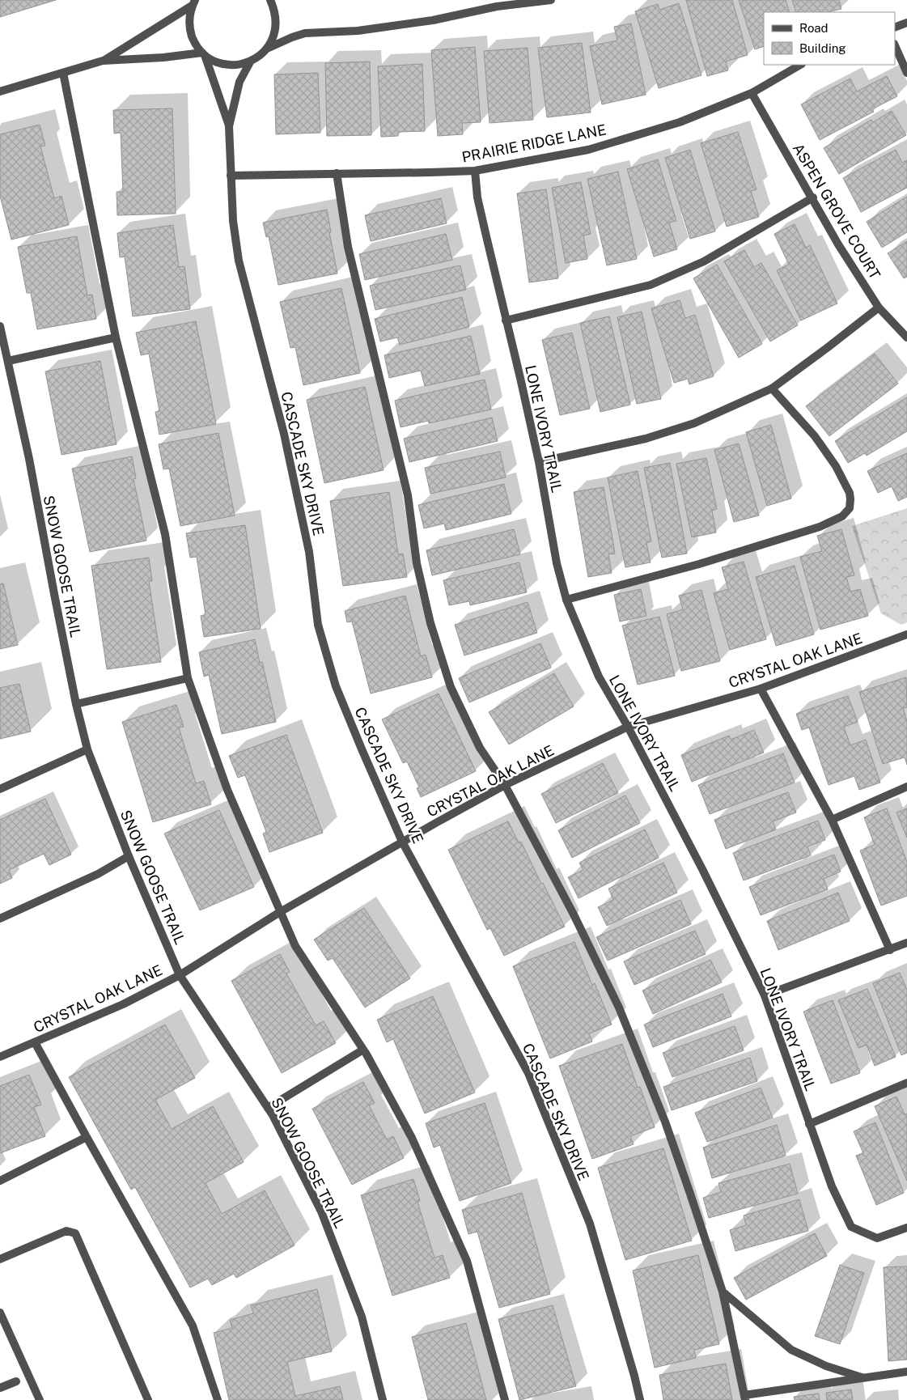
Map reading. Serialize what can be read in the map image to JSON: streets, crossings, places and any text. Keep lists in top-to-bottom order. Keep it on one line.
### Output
{"streets":{"street":["PRAIRIE RIDGE LANE","ASPEN GROVE COURT","LONE IVORY TRAIL","CASCADE SKY DRIVE","SNOW GOOSE TRAIL","CRYSTAL OAK LANE"]},"crossings":[["PRAIRIE RIDGE LANE","ASPEN GROVE COURT"],["PRAIRIE RIDGE LANE","LONE IVORY TRAIL"],["PRAIRIE RIDGE LANE","CASCADE SKY DRIVE"],["LONE IVORY TRAIL","CRYSTAL OAK LANE"],["CASCADE SKY DRIVE","CRYSTAL OAK LANE"],["SNOW GOOSE TRAIL","CRYSTAL OAK LANE"]],"legend":["Road","Building"]}
